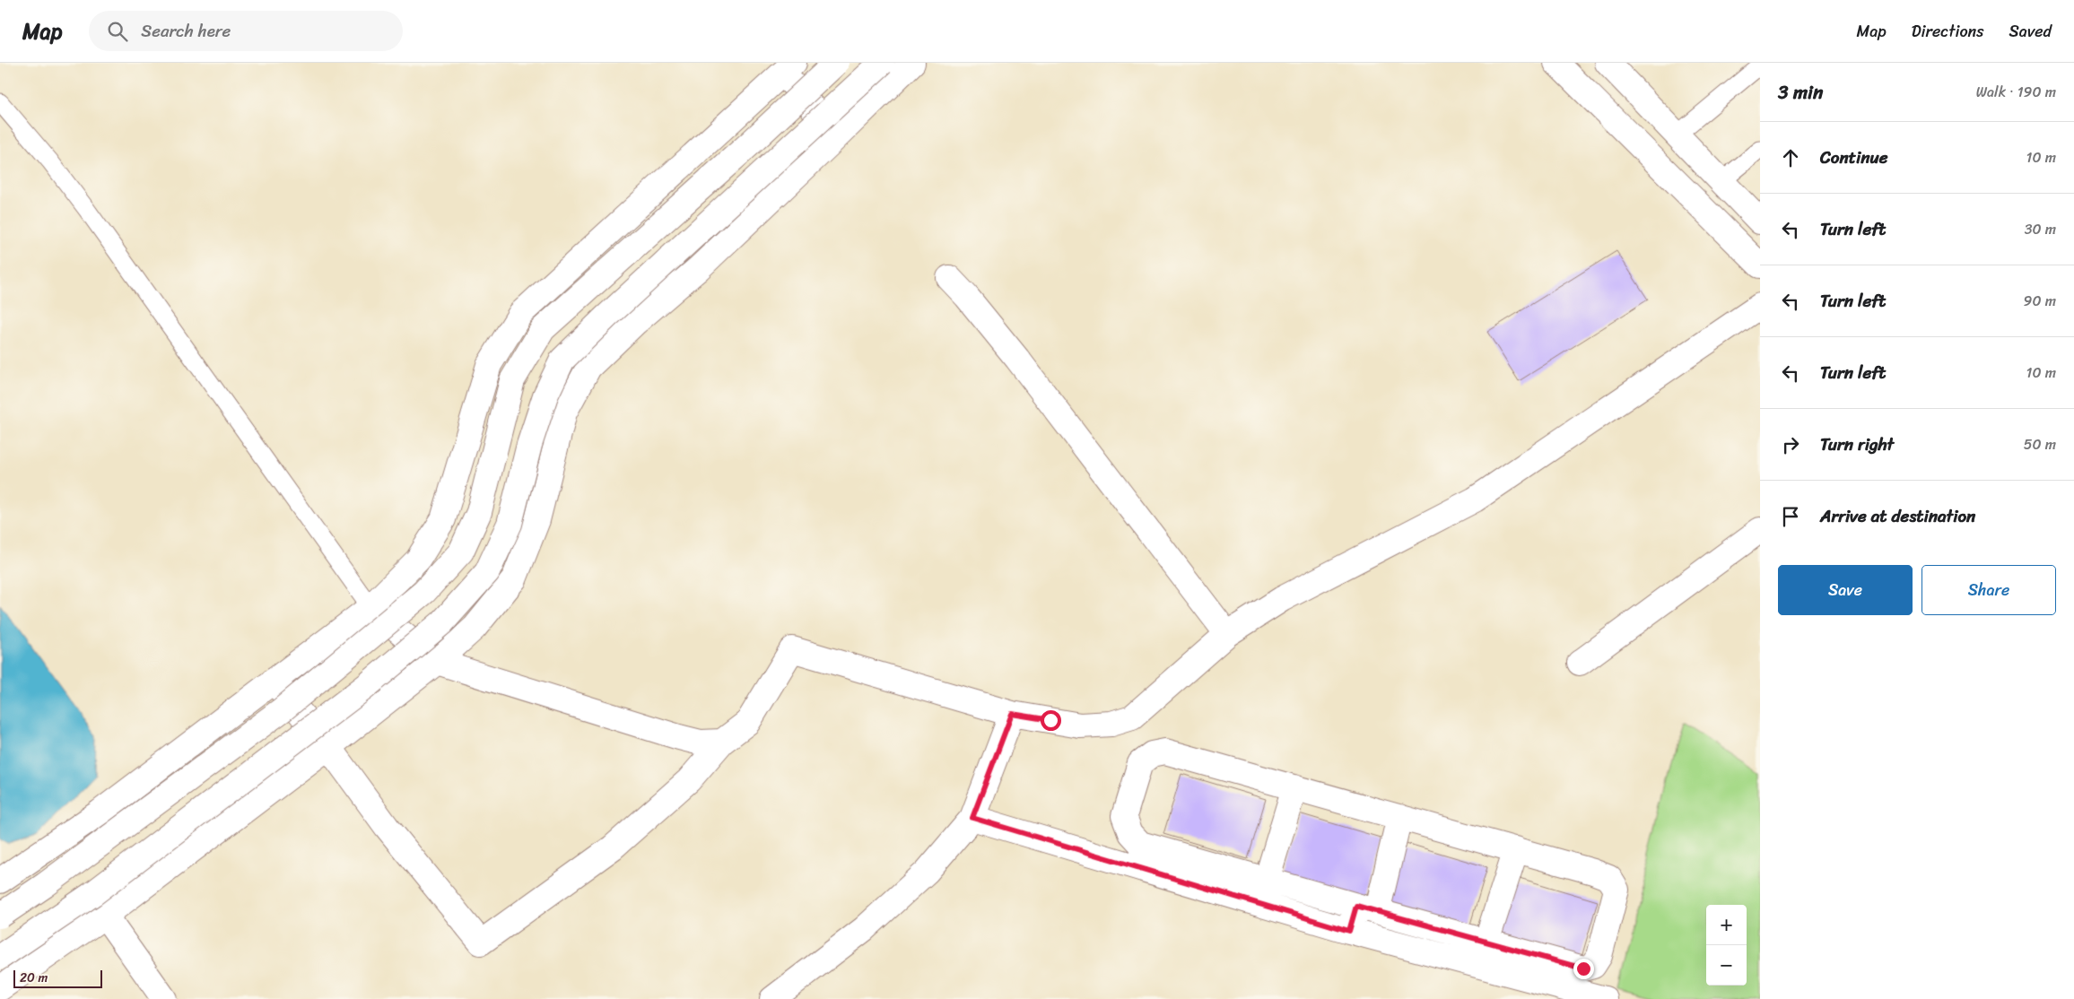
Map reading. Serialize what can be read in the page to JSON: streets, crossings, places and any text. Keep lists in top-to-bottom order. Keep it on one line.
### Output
{"scale_bar":"20 m","page":{"header":"Map","search":"Search here","nav":["Map","Directions","Saved"],"heading":["3 min","Walk · 190 m"],"list":[["Continue","10 m"],["Turn left","30 m"],["Turn left","90 m"],["Turn left","10 m"],["Turn right","50 m"],"Arrive at destination"],"buttons":["Save","Share"],"map_buttons":["+","−"],"scale":"20 m"}}
